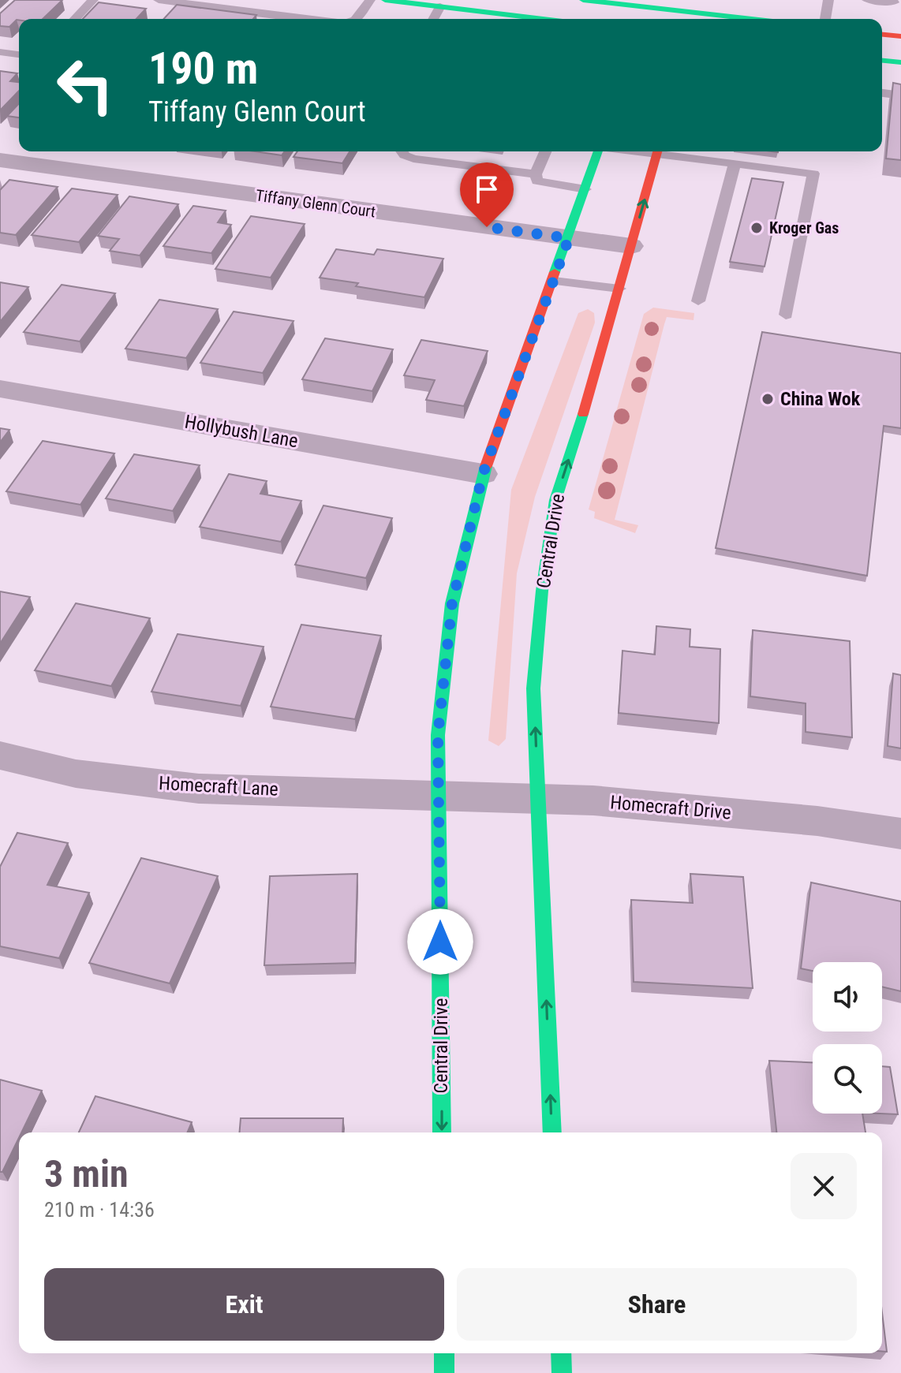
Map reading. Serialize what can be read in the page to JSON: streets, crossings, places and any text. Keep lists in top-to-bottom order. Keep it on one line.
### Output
{"streets":{"main road":["Central Drive"],"street":["Tiffany Glenn Court","Hollybush Lane","Homecraft Lane","Homecraft Drive"]},"crossings":[["Tiffany Glenn Court","Central Drive"],["Hollybush Lane","Central Drive"],["Central Drive","Homecraft Lane"],["Central Drive","Homecraft Drive"],["Homecraft Lane","Homecraft Drive"]],"places":["Kroger Gas","China Wok"],"page":{"turn":["190 m","Tiffany Glenn Court"],"heading":["3 min","210 m · 14:36"],"buttons":["Exit","Share"]}}
